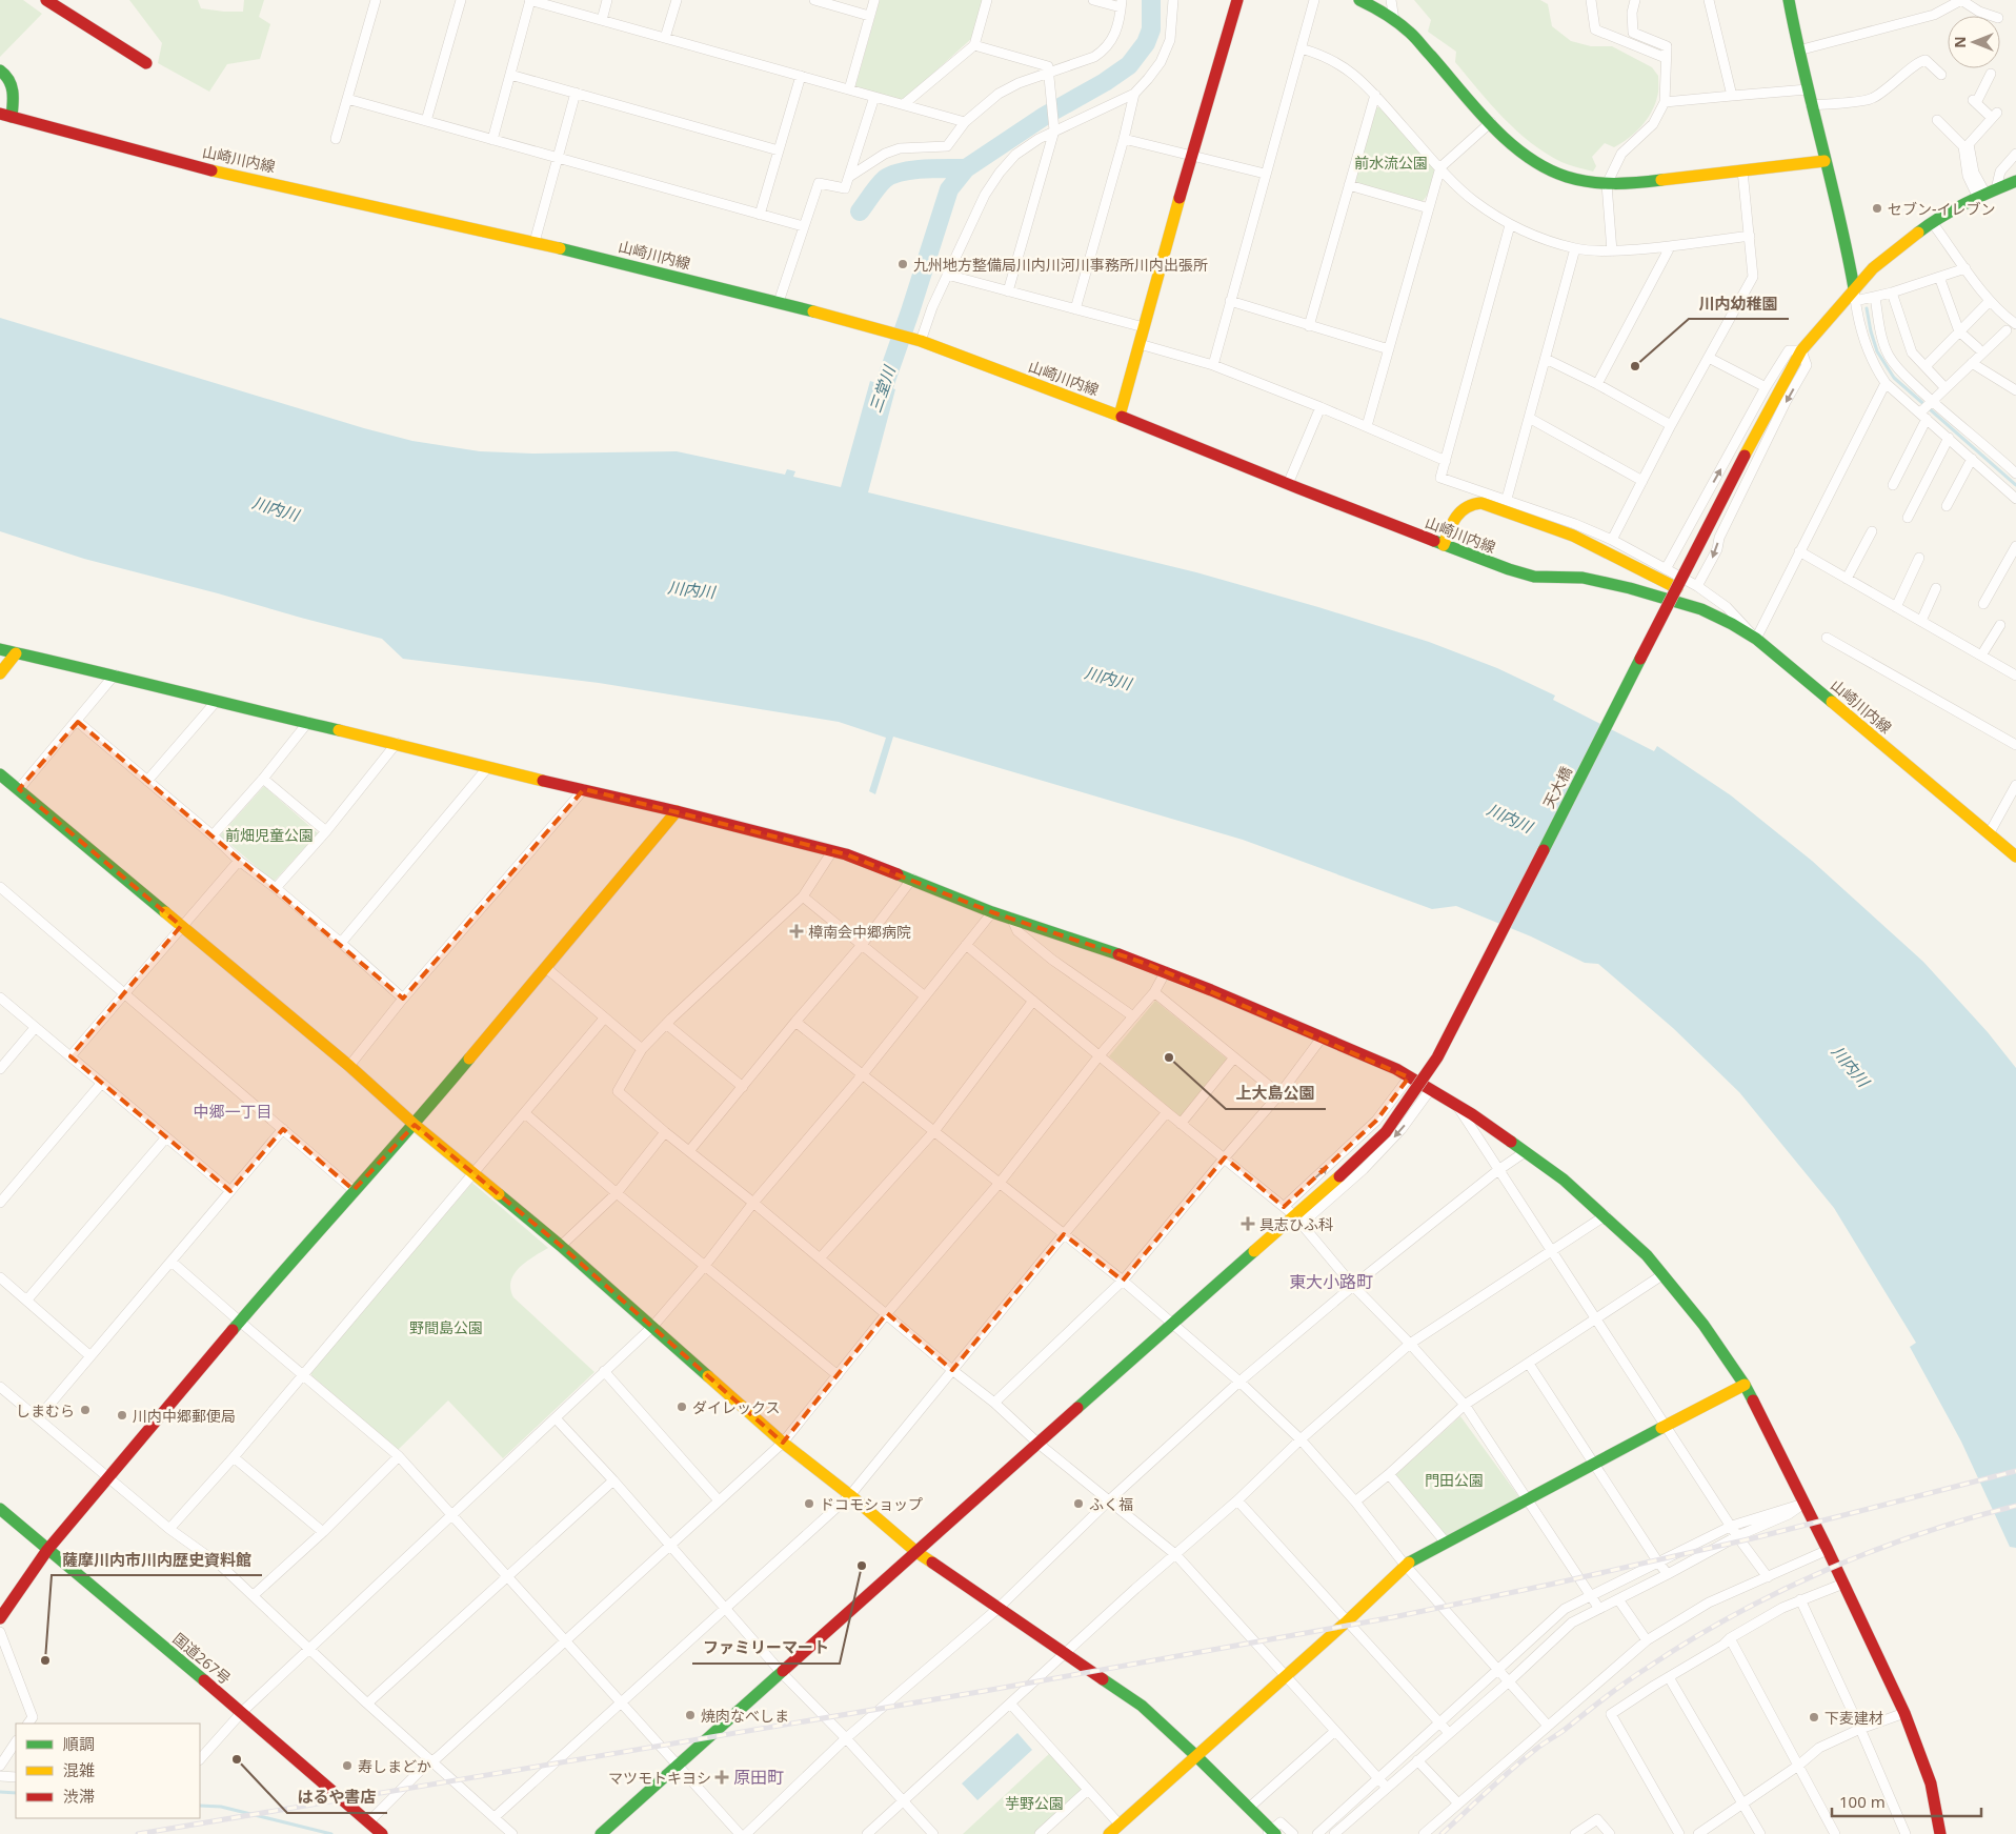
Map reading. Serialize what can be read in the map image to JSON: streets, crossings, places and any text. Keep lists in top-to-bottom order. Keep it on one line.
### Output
{"streets":{"main road":["山崎川内線","天大橋","国道267号"]},"districts":["中郷一丁目","東大小路町","原田町"],"water":["三堂川","川内川"],"parks":["前水流公園","前畑児童公園","野間島公園","門田公園","芋野公園"],"places":{"other":["セブン-イレブン","九州地方整備局川内川河川事務所川内出張所","川内幼稚園","上大島公園","ダイレックス","しまむら","川内中郷郵便局","ドコモショップ","ふく福","ファミリーマート","薩摩川内市川内歴史資料館","焼肉なべしま","下麦建材","はるや書店","寿しまどか"],"health":["樟南会中郷病院","具志ひふ科","マツモトキヨシ"]},"legend":["順調","混雑","渋滞"],"scale_bar":"100 m","north":"left"}
